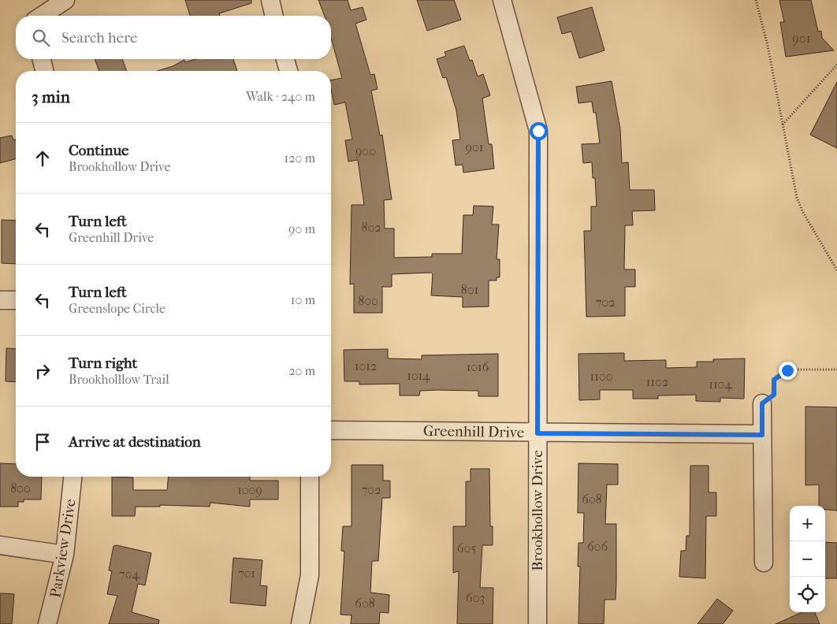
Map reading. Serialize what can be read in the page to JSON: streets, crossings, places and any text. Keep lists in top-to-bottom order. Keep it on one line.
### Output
{"streets":{"street":["Greenhill Drive","Brookhollow Drive","Parkview Drive"]},"crossings":[["Greenhill Drive","Brookhollow Drive"]],"house_numbers":["901","901","900","802","801","800","702","1012","1016","1014","1100","1102","1104","800","1009","702","608","606","605","701","704","603","608"],"page":{"search":"Search here","heading":["3 min","Walk · 240 m"],"list":[["Continue","Brookhollow Drive","120 m"],["Turn left","Greenhill Drive","90 m"],["Turn left","Greenslope Circle","10 m"],["Turn right","Brookholllow Trail","20 m"],"Arrive at destination"],"map_buttons":["+","−"]}}
